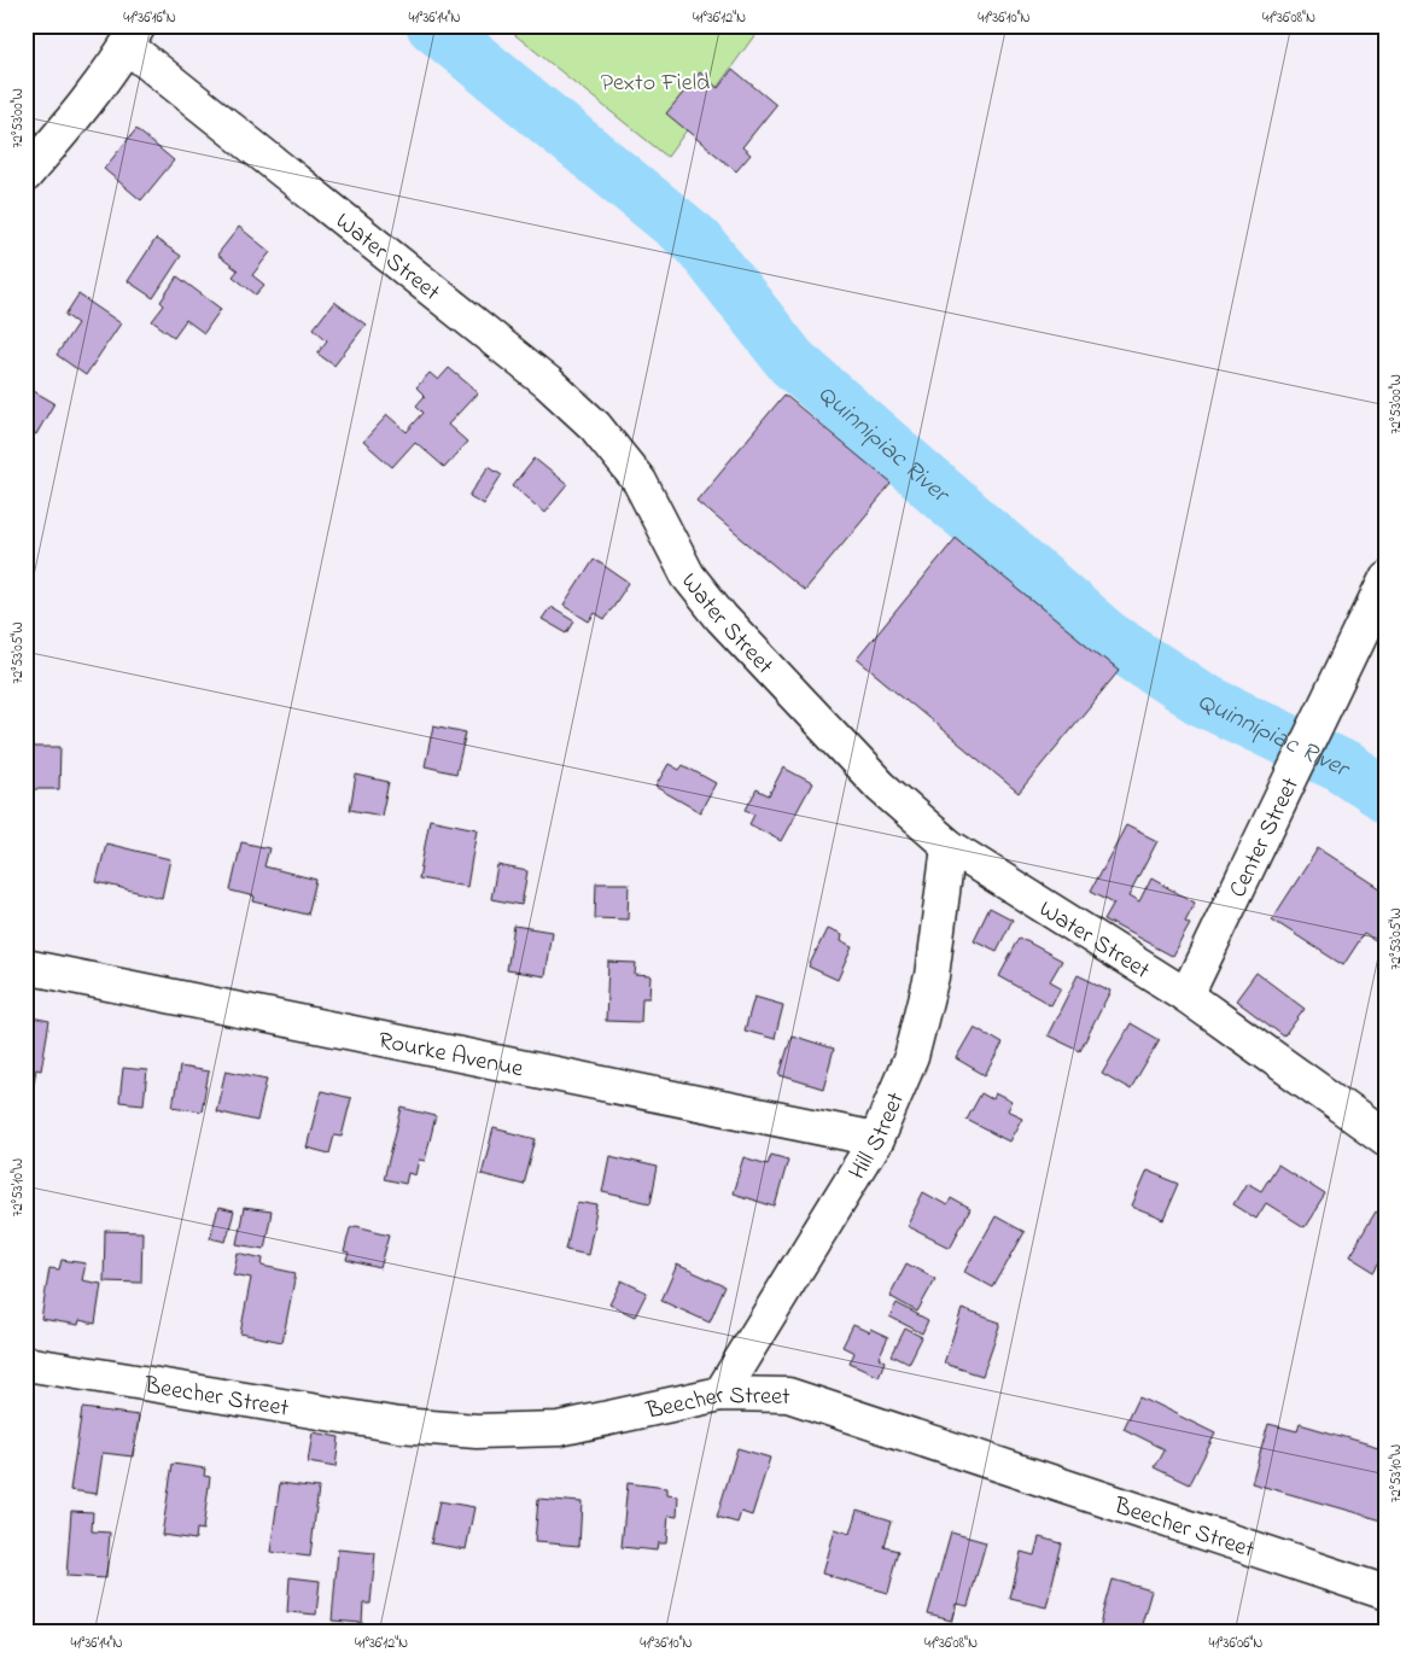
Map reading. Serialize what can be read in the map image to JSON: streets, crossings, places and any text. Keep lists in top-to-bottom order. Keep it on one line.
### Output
{"streets":{"street":["Water Street","Center Street","Rourke Avenue","Hill Street","Beecher Street"]},"crossings":[["Water Street","Center Street"],["Water Street","Hill Street"],["Rourke Avenue","Hill Street"],["Hill Street","Beecher Street"]],"water":["Quinnipiac River"],"parks":["Pexto Field"],"coordinates":["41°36'16\"N","41°36'14\"N","41°36'12\"N","41°36'10\"N","41°36'08\"N","72°53'00\"W","72°53'05\"W","72°53'10\"W","41°36'06\"N"]}
